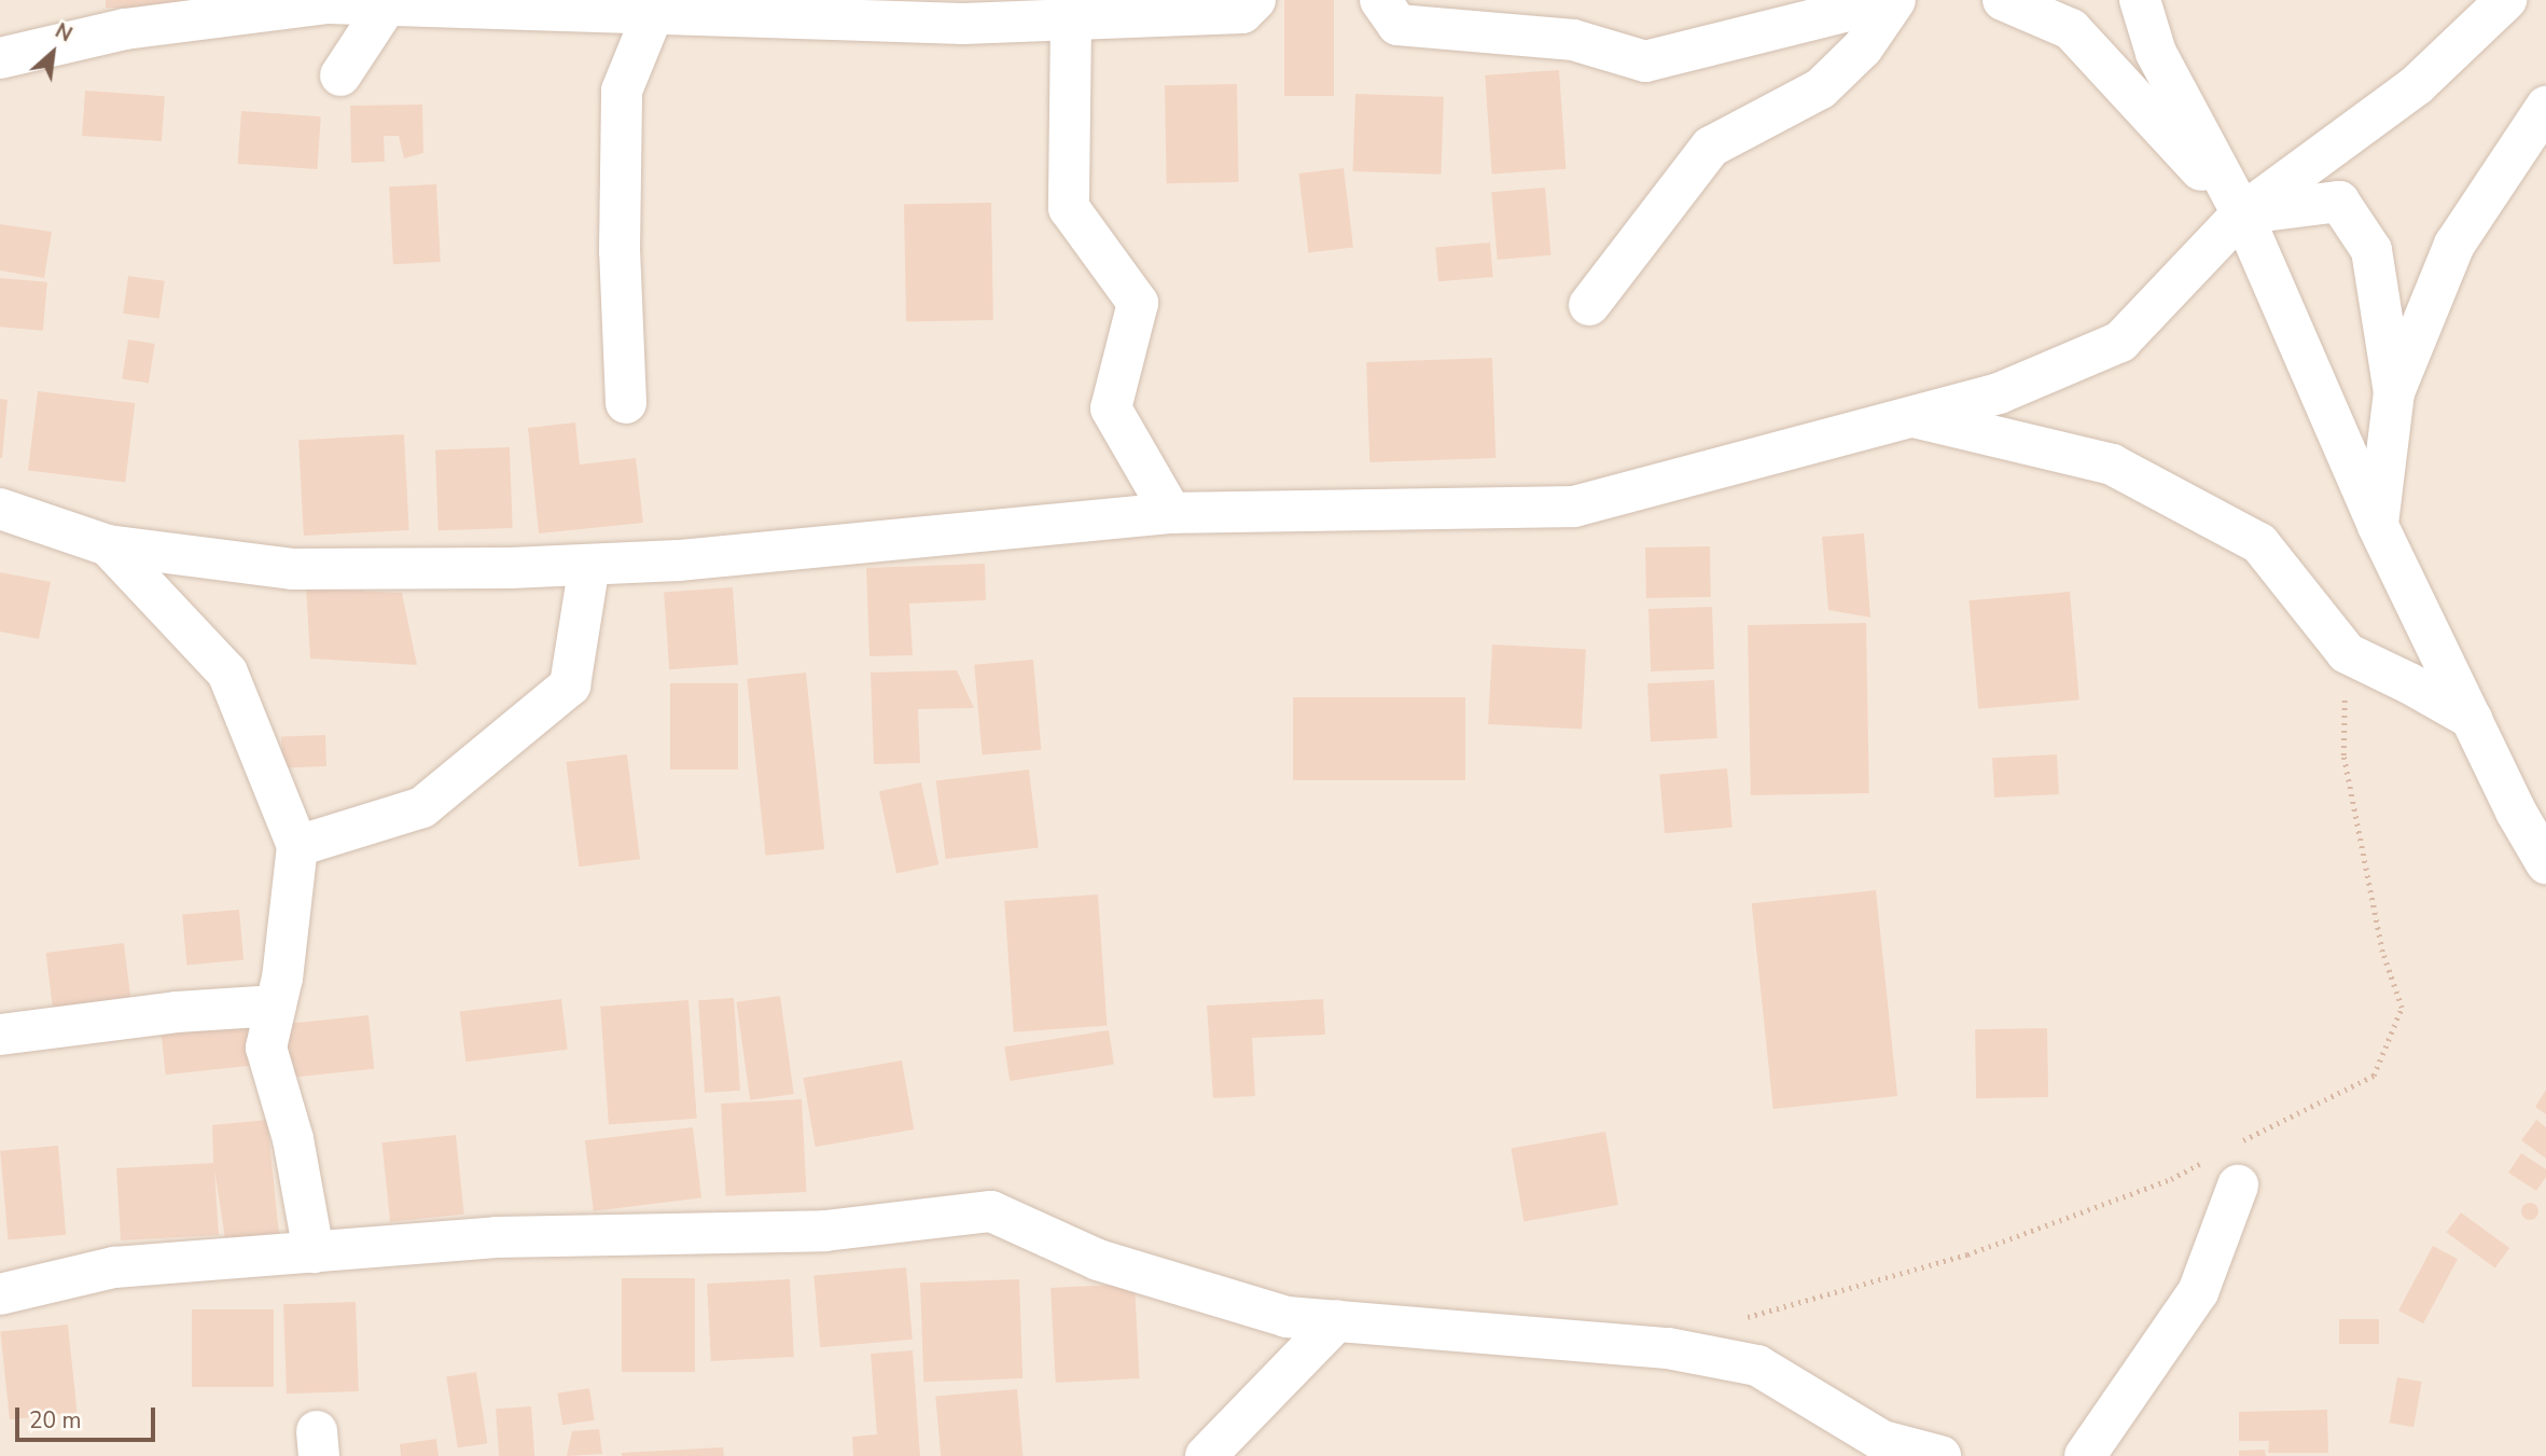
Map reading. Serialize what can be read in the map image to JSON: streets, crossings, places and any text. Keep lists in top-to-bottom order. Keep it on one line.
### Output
{"scale_bar":"20 m","north":"top right"}
